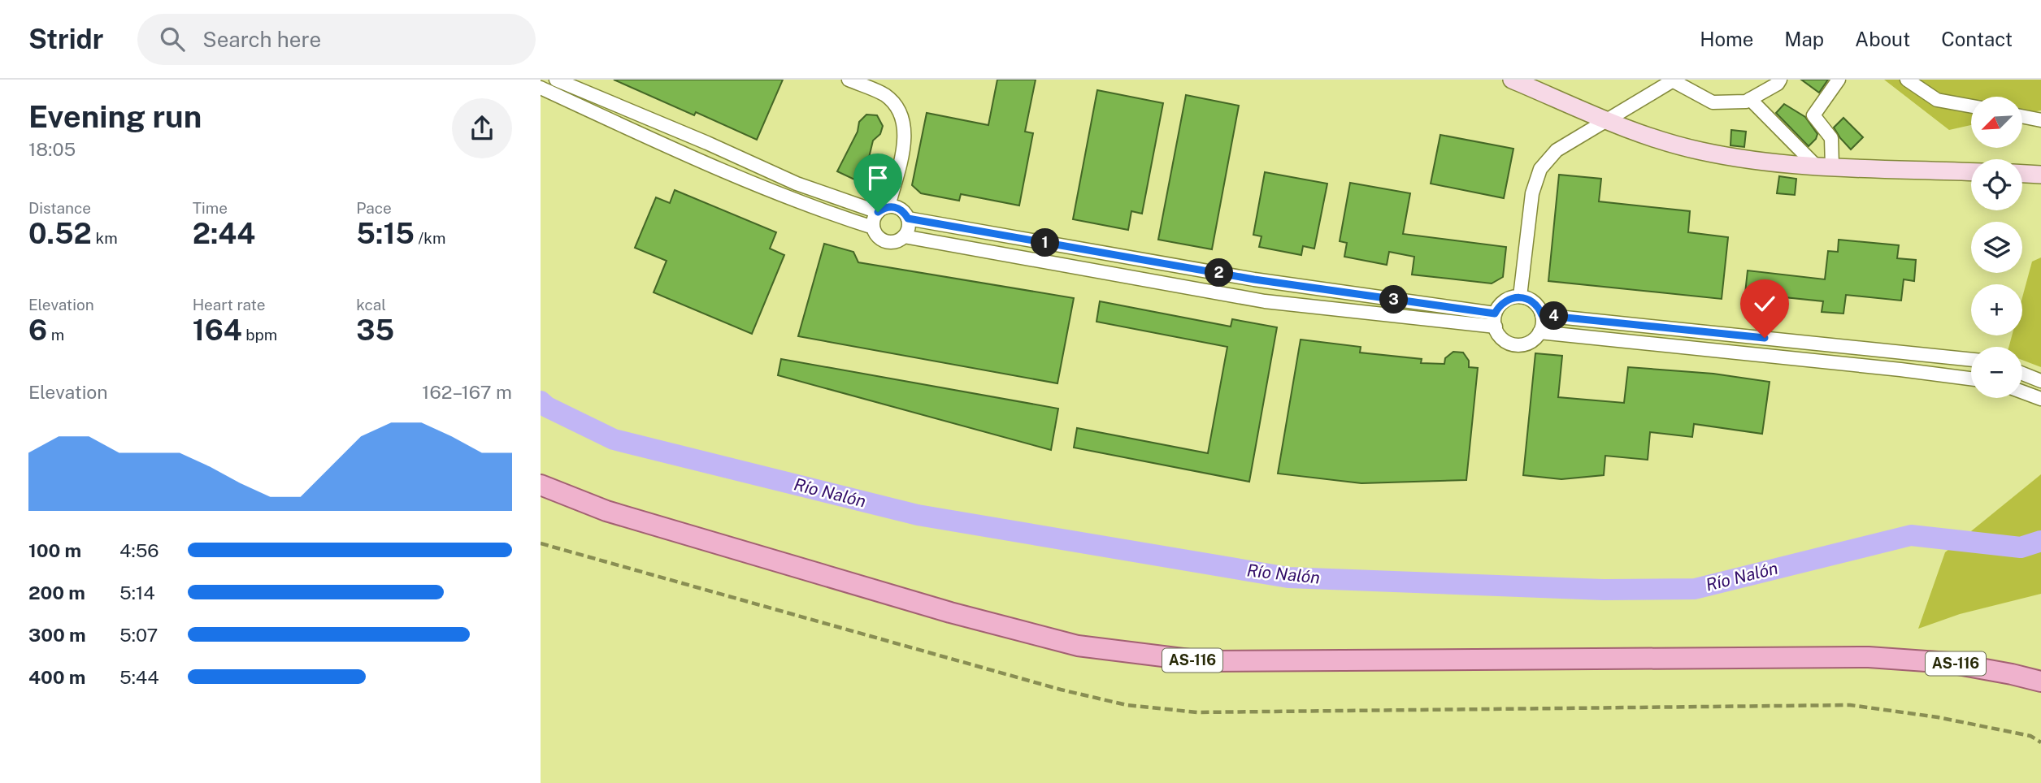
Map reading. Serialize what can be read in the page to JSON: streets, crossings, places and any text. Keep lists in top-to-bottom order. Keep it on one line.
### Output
{"streets":{"main road":["AS-116"]},"water":["Río Nalón"],"north":"bottom left","page":{"header":"Stridr","search":"Search here","nav":["Home","Map","About","Contact"],"heading":["Evening run","18:05"],"map_buttons":["+","−"],"stats":[["Distance","0.52 km"],["Time","2:44"],["Pace","5:15 /km"],["Elevation","6 m"],["Heart rate","164 bpm"],["kcal","35"]],"pins":["1","2","3","4"],"chart":["Elevation","162–167 m"],"list":[{"name":"100 m","note":"4:56"},{"name":"200 m","note":"5:14"},{"name":"300 m","note":"5:07"},{"name":"400 m","note":"5:44"}]}}
